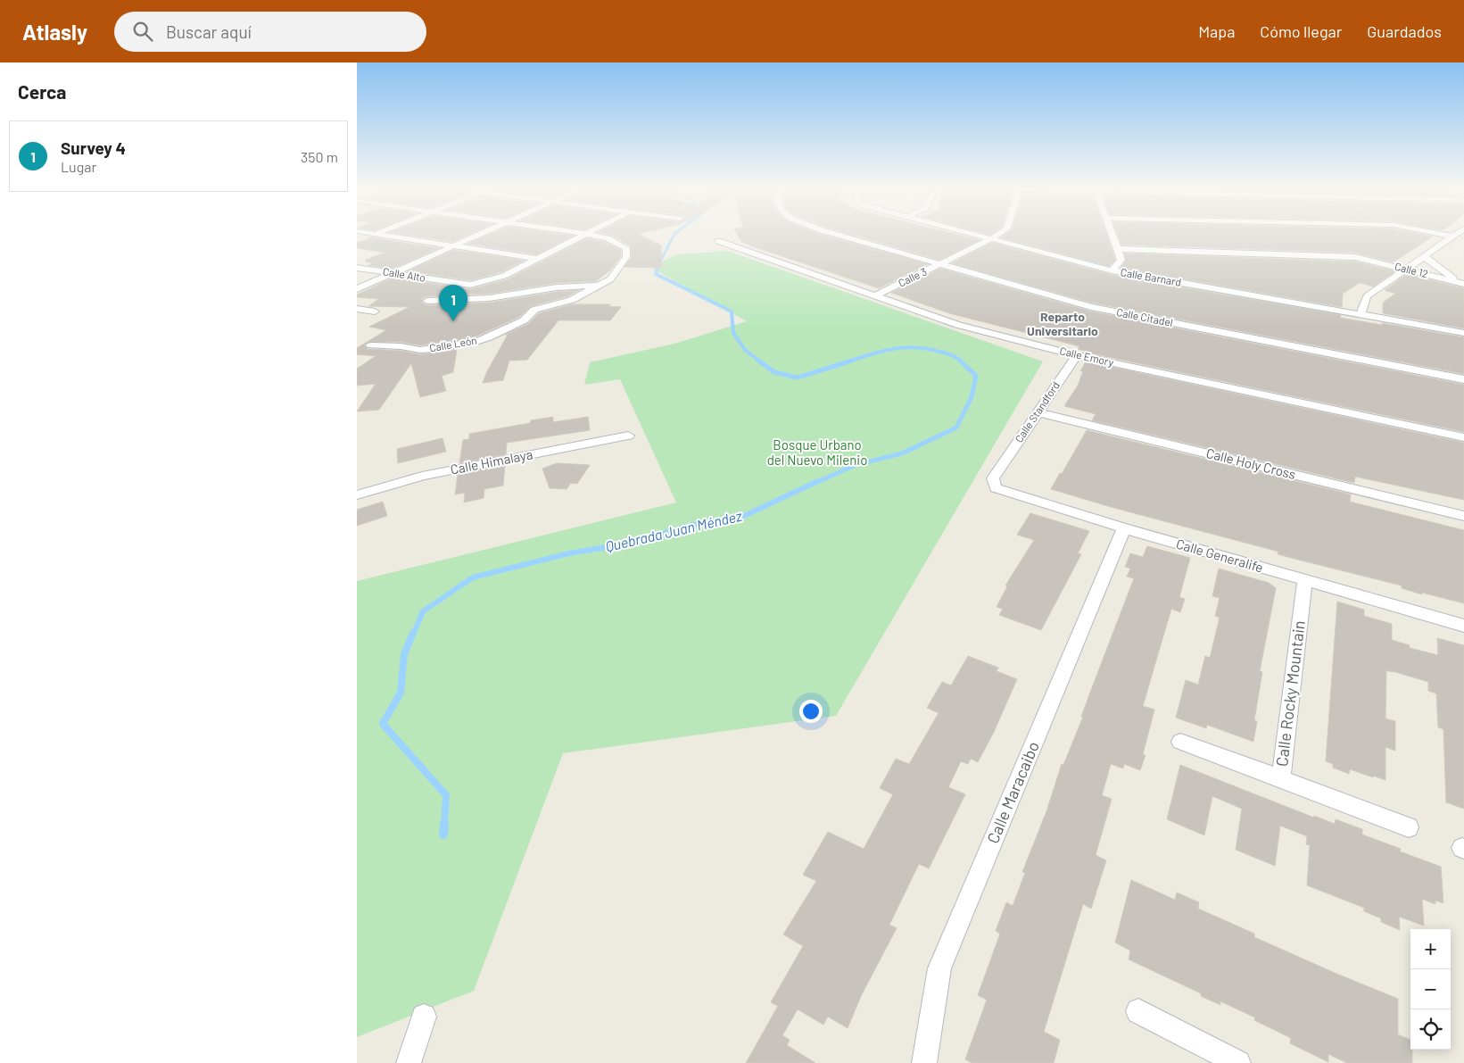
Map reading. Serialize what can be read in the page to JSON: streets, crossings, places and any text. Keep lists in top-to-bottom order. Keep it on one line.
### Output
{"streets":{"street":["Calle 12","Calle Alto","Calle 3","Calle Barnard","Calle Citadel","Calle León","Calle Emory","Calle Standford","Calle Himalaya","Calle Holy Cross","Calle Generalife","Calle Rocky Mountain","Calle Maracaibo"]},"crossings":[["Calle 3","Calle Barnard"],["Calle 3","Calle Citadel"],["Calle 3","Calle Emory"],["Calle Emory","Calle Standford"],["Calle Standford","Calle Holy Cross"],["Calle Standford","Calle Generalife"],["Calle Generalife","Calle Rocky Mountain"],["Calle Generalife","Calle Maracaibo"]],"districts":["Reparto Universitario"],"water":["Quebrada Juan Méndez"],"parks":["Bosque Urbano del Nuevo Milenio"],"page":{"header":"Atlasly","search":"Buscar aquí","nav":["Mapa","Cómo llegar","Guardados"],"heading":"Cerca","list":[{"mark":"1","name":"Survey 4","note":"Lugar","value":"350 m"}],"pins":"1","map_buttons":["+","−"]}}
